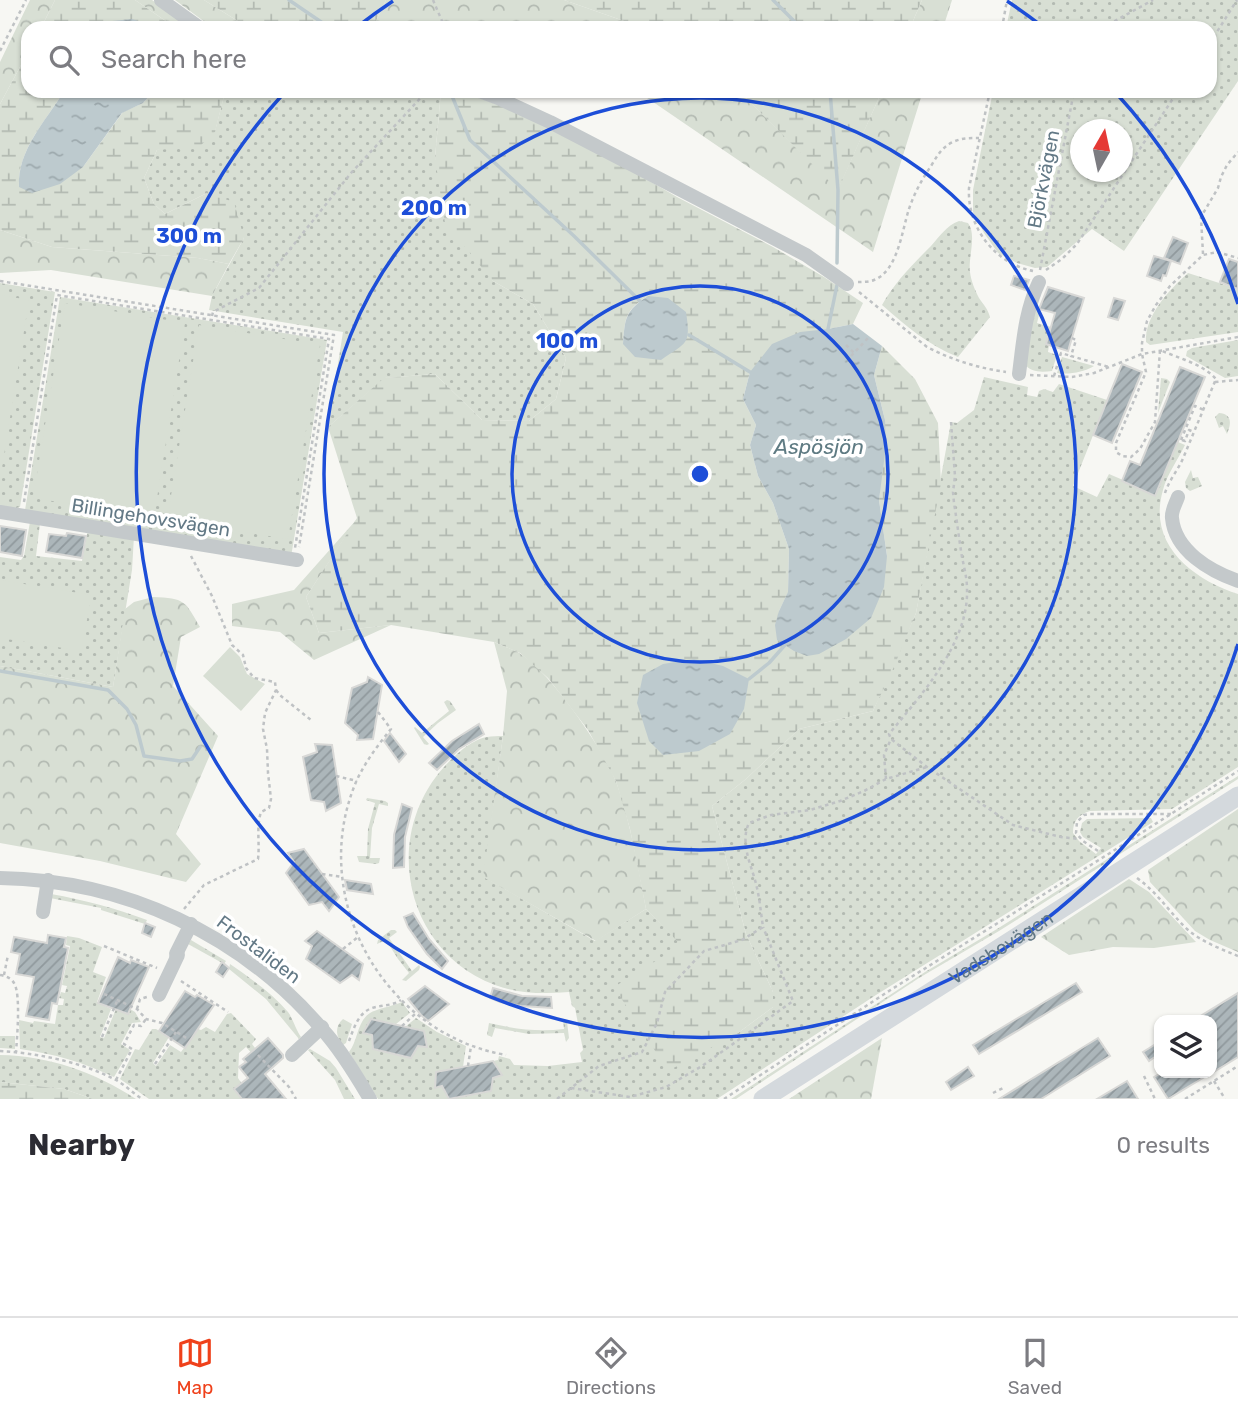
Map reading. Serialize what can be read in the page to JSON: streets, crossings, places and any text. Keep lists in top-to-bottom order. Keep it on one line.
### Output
{"streets":{"main road":["Vadsbovägen"],"street":["Billingehovsvägen","Frostaliden"],"path":["Björkvägen"]},"water":["Aspösjön"],"north":"top","page":{"search":"Search here","heading":["Nearby","0 results"],"nav":["Map","Directions","Saved"]},"rings":["200 m","300 m","100 m"]}
